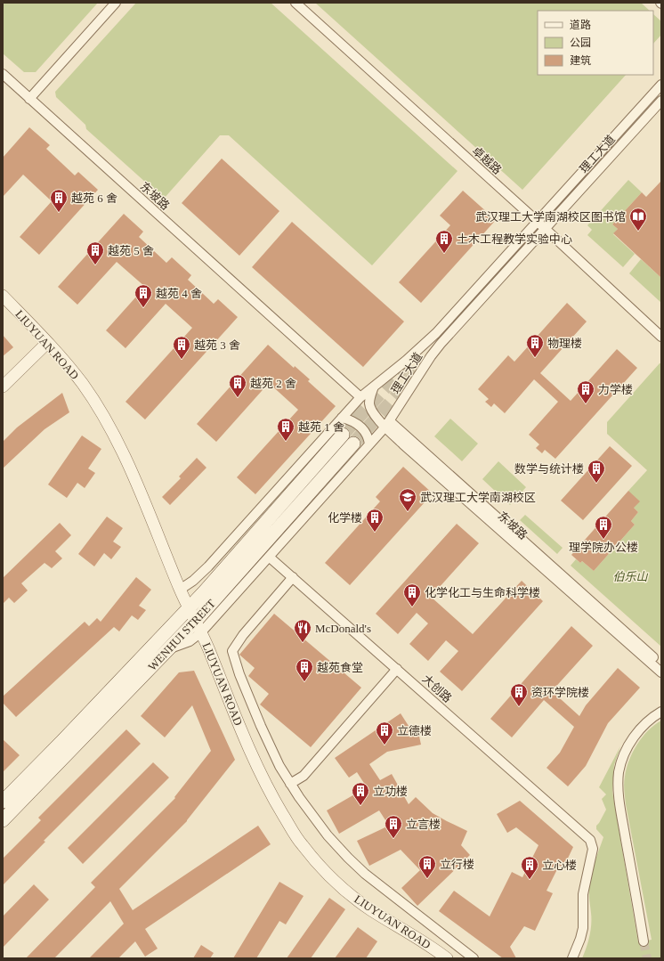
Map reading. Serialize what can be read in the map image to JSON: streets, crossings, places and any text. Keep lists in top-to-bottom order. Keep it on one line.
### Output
{"streets":{"main road":["WENHUI STREET"],"street":["理工大道","卓越路","东坡路","LIUYUAN ROAD","大创路"]},"crossings":[["理工大道","卓越路"],["理工大道","东坡路"],["理工大道","LIUYUAN ROAD"],["理工大道","WENHUI STREET"],["理工大道","大创路"],["LIUYUAN ROAD","WENHUI STREET"]],"parks":["伯乐山"],"places":{"building":["越苑 6 舍","土木工程教学实验中心","越苑 5 舍","越苑 4 舍","物理楼","越苑 3 舍","越苑 2 舍","力学楼","越苑 1 舍","数学与统计楼","化学楼","理学院办公楼","化学化工与生命科学楼","越苑食堂","资环学院楼","立德楼","立功楼","立言楼","立行楼","立心楼"],"library":["武汉理工大学南湖校区图书馆"],"school or university":["武汉理工大学南湖校区"],"restaurant":["McDonald's"]},"legend":["道路","公园","建筑"]}
